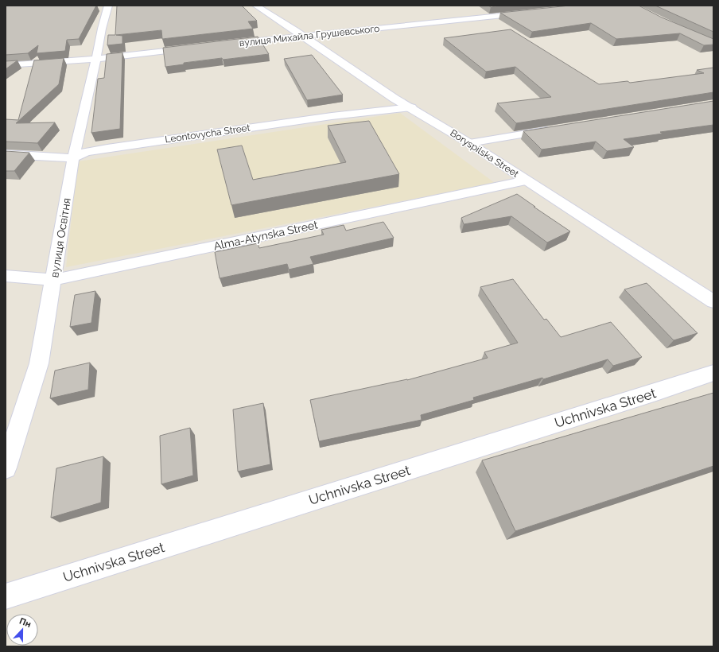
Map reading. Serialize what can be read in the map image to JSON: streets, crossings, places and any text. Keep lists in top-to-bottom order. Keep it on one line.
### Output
{"streets":{"street":["вулиця Михайла Грушевського","Leontovycha Street","Boryspilska Street","Alma-Atynska Street","вулиця Освітня","Uchnivska Street"]},"crossings":[["вулиця Михайла Грушевського","Boryspilska Street"],["Leontovycha Street","Boryspilska Street"],["Leontovycha Street","вулиця Освітня"],["Boryspilska Street","Alma-Atynska Street"],["Alma-Atynska Street","вулиця Освітня"]],"north":"top"}
